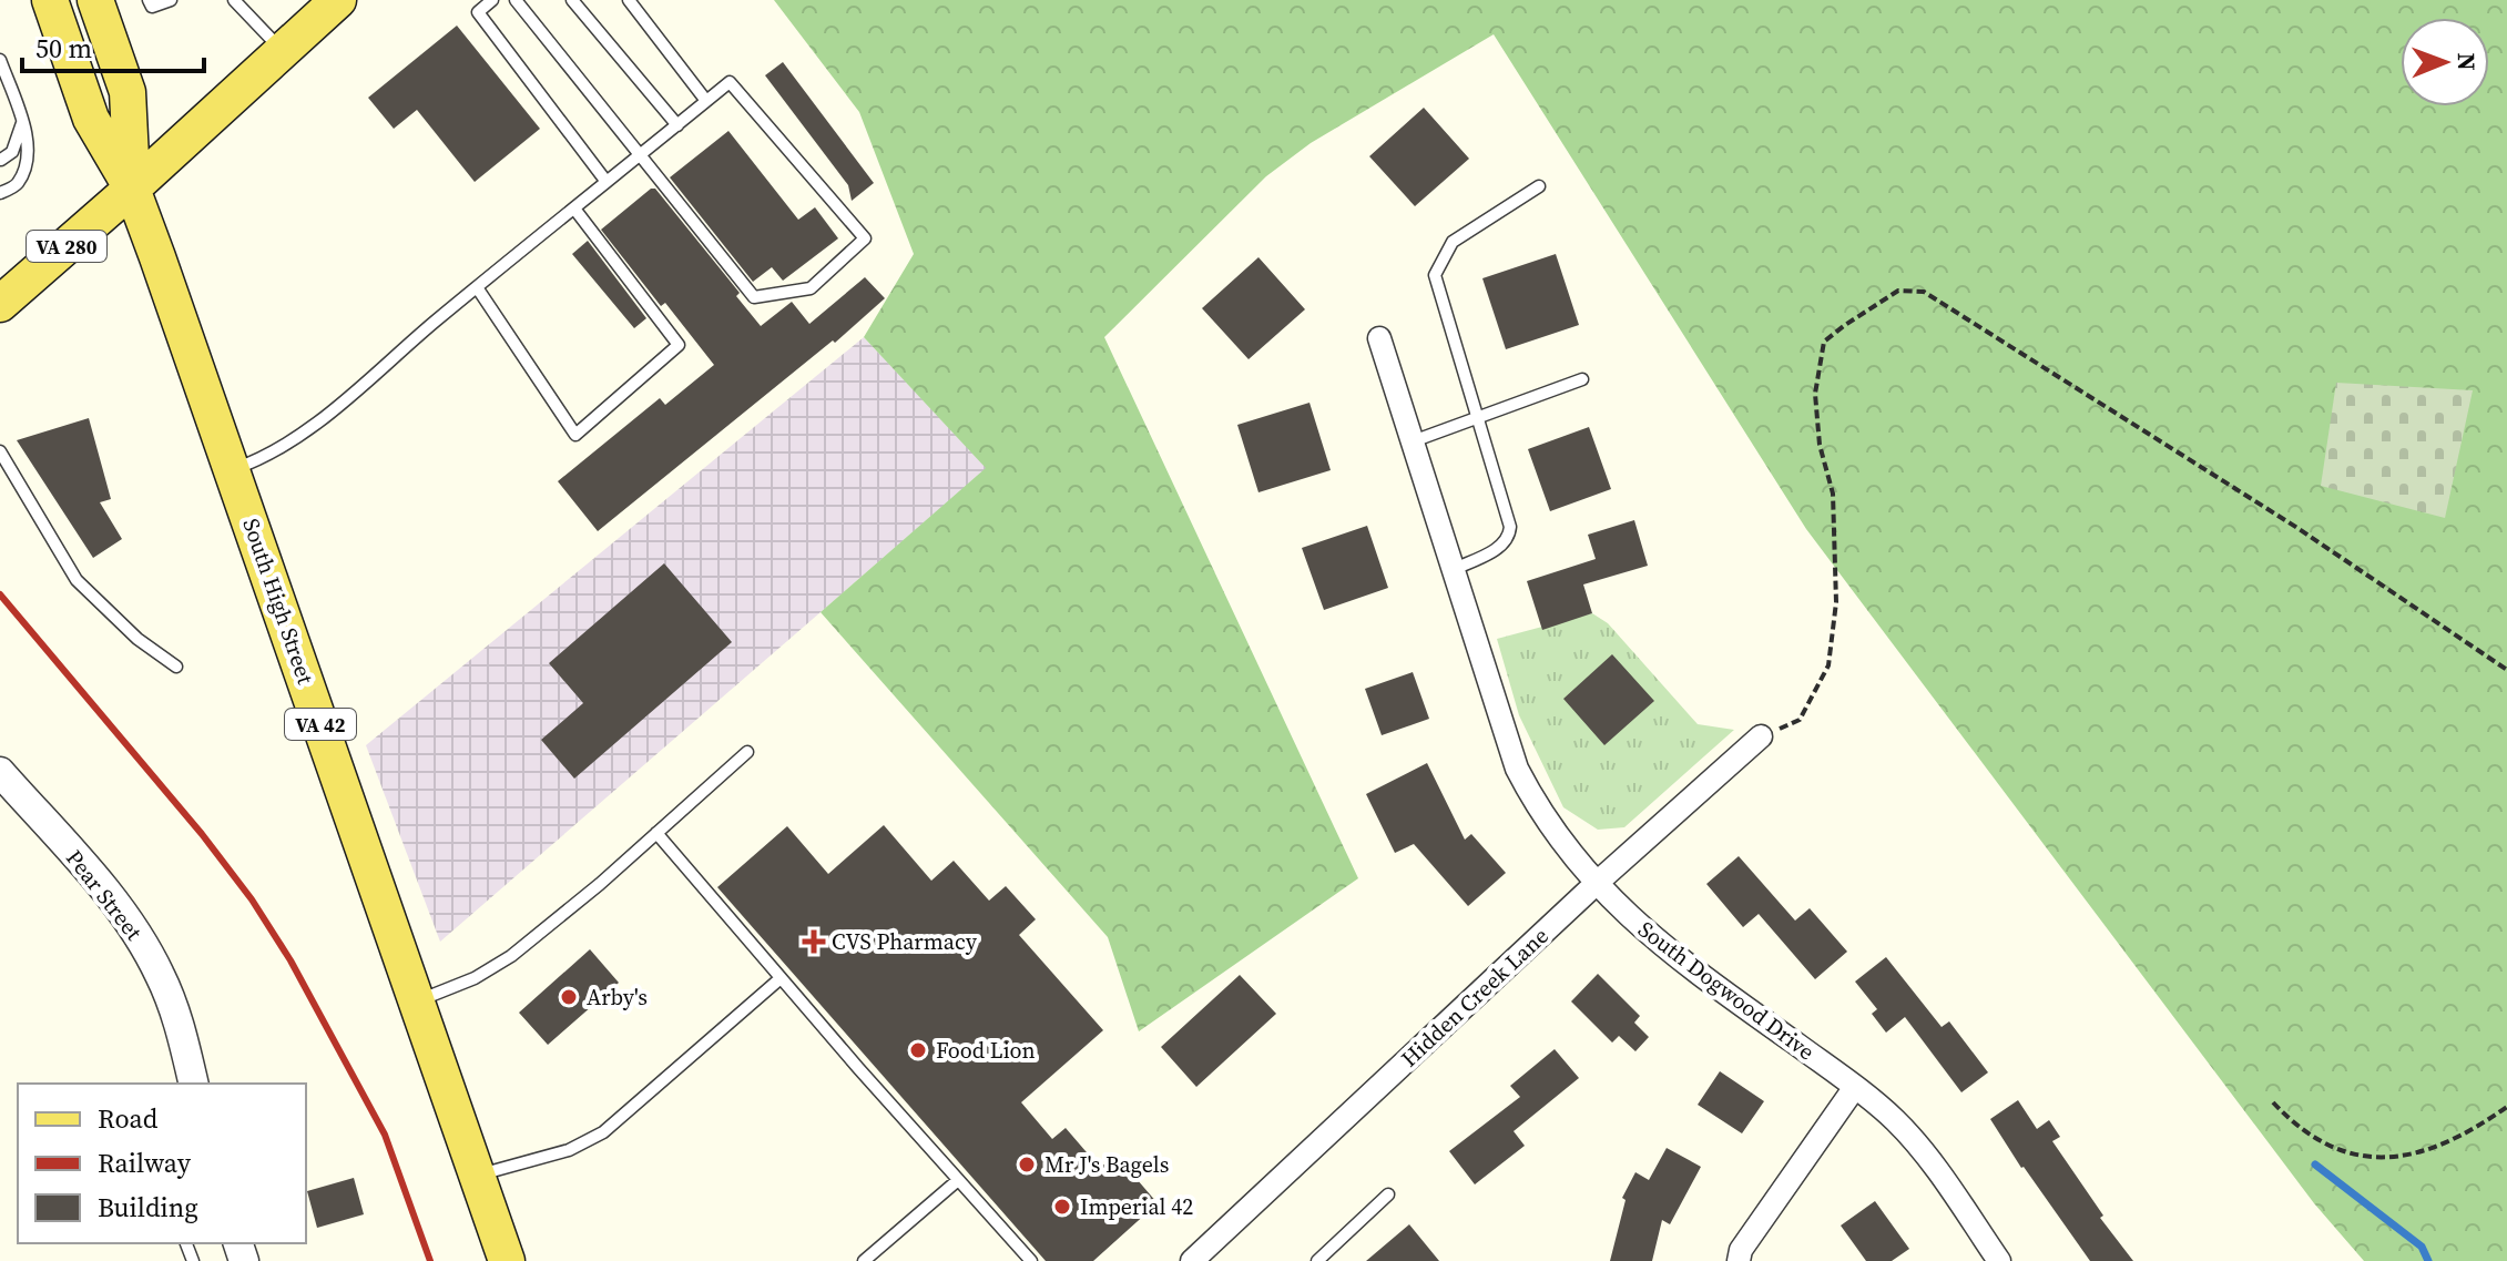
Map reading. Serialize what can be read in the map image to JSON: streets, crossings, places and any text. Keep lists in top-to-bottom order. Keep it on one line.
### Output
{"streets":{"main road":["VA 280","South High Street","VA 42"],"street":["Pear Street","South Dogwood Drive","Hidden Creek Lane"]},"crossings":[["VA 280","South High Street"],["VA 280","VA 42"],["South High Street","VA 42"],["South Dogwood Drive","Hidden Creek Lane"]],"places":{"health":["CVS Pharmacy"],"other":["Arby's","Food Lion","Mr J's Bagels","Imperial 42"]},"legend":["Road","Railway","Building"],"scale_bar":"50 m","north":"right"}
